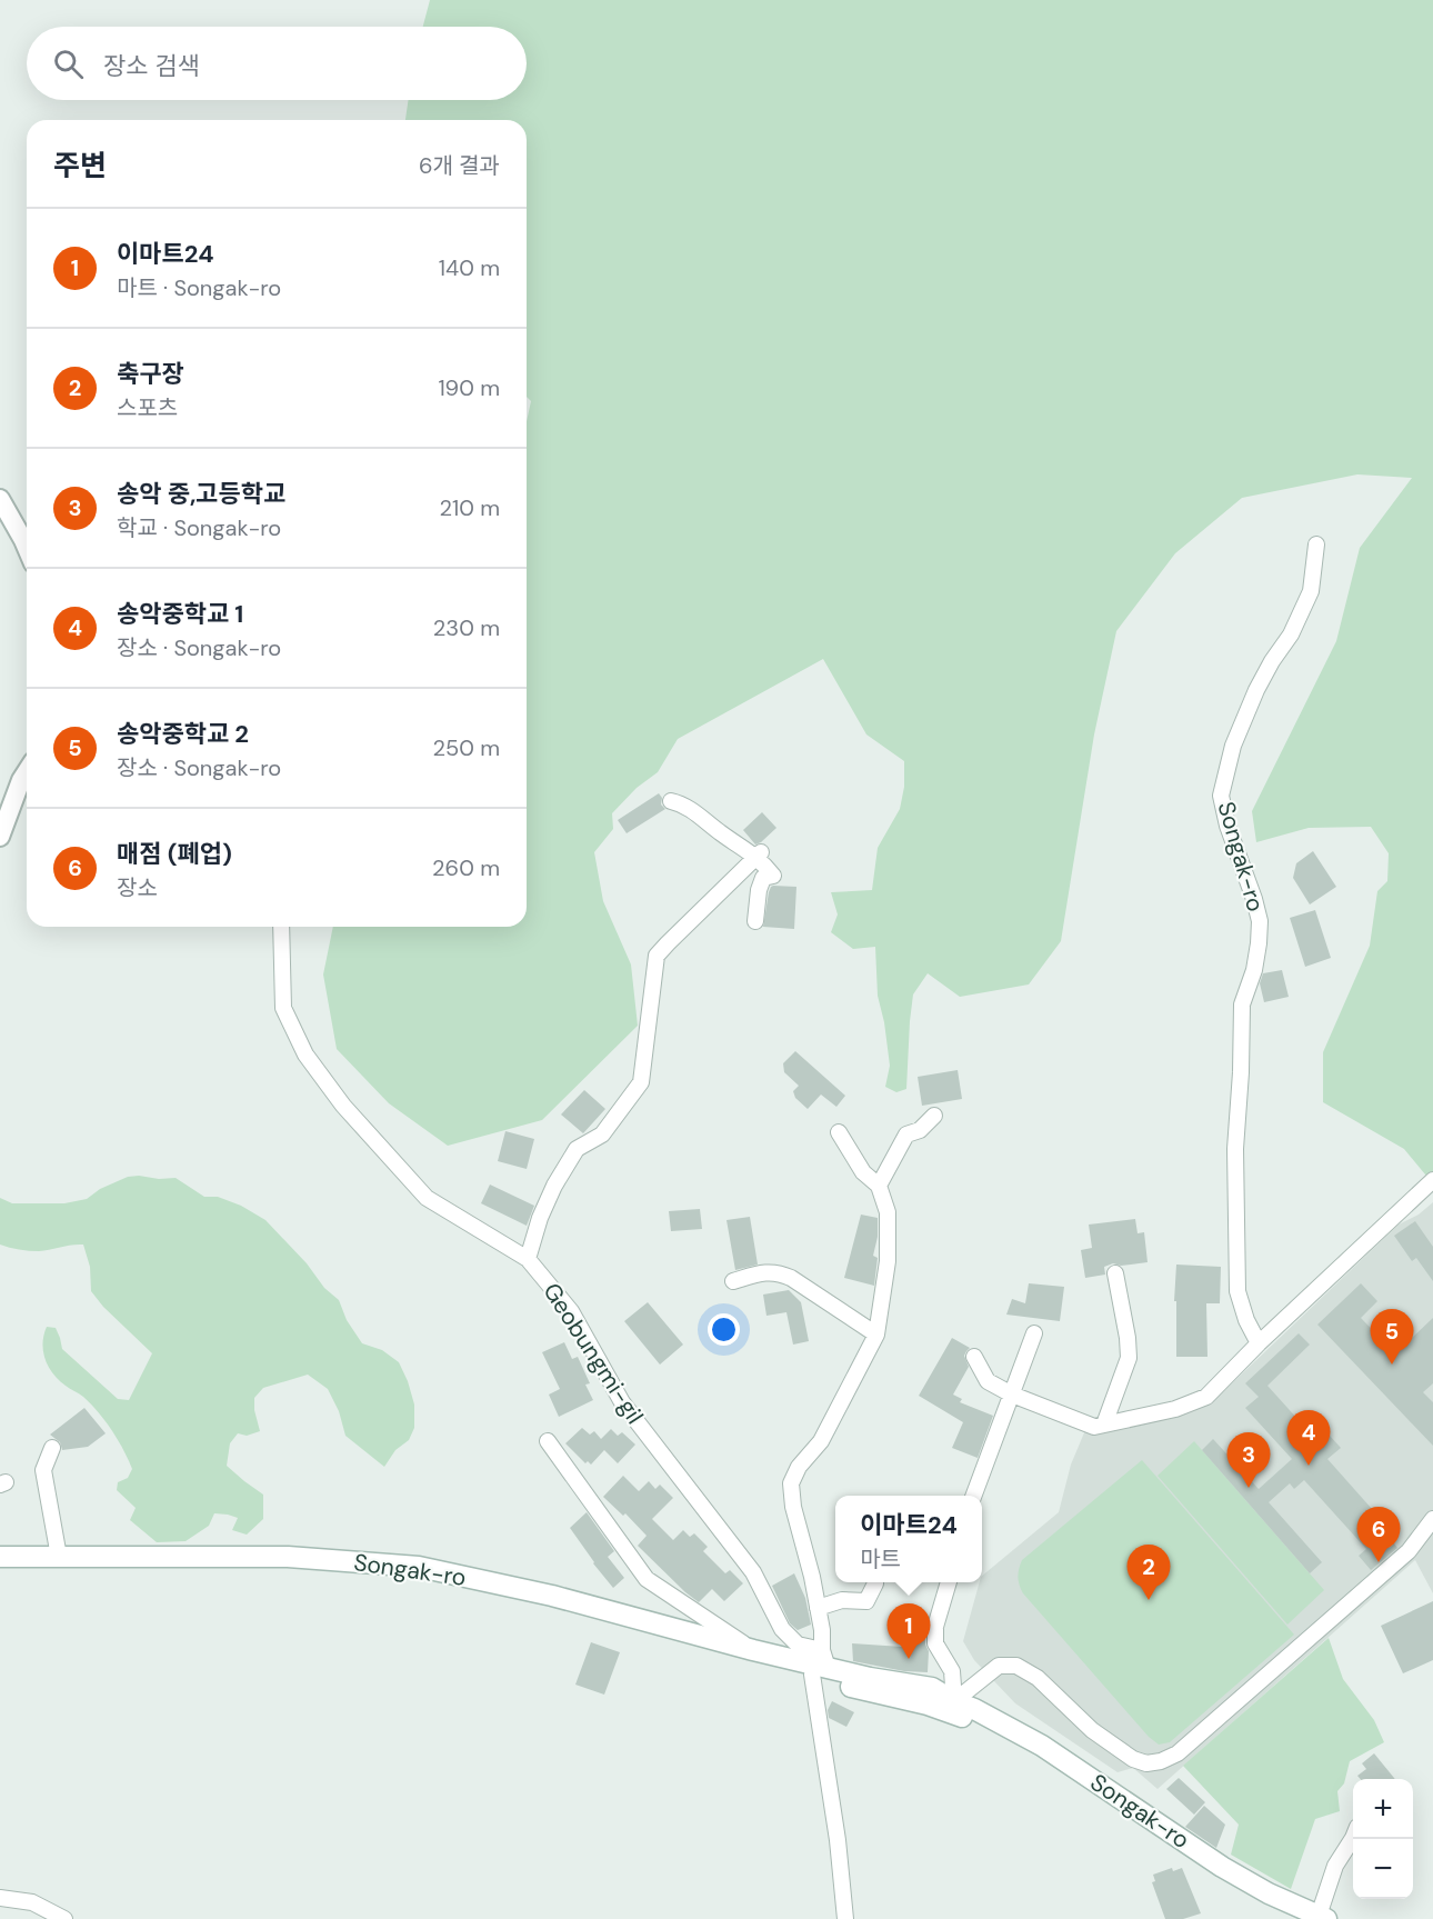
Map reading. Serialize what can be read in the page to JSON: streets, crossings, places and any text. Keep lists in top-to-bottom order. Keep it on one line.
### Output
{"streets":{"main road":["Songak-ro"],"street":["Geobungmi-gil"]},"crossings":[["Songak-ro","Geobungmi-gil"]],"page":{"search":"장소 검색","heading":["주변","6개 결과"],"list":[{"mark":"1","name":"이마트24","note":"마트 · Songak-ro","value":"140 m"},{"mark":"2","name":"축구장","note":"스포츠","value":"190 m"},{"mark":"3","name":"송악 중,고등학교","note":"학교 · Songak-ro","value":"210 m"},{"mark":"4","name":"송악중학교 1","note":"장소 · Songak-ro","value":"230 m"},{"mark":"5","name":"송악중학교 2","note":"장소 · Songak-ro","value":"250 m"},{"mark":"6","name":"매점 (폐업)","note":"장소","value":"260 m"}],"pins":["5","4","3","6","2","1"],"popup":["이마트24","마트"],"map_buttons":["+","−"]}}
